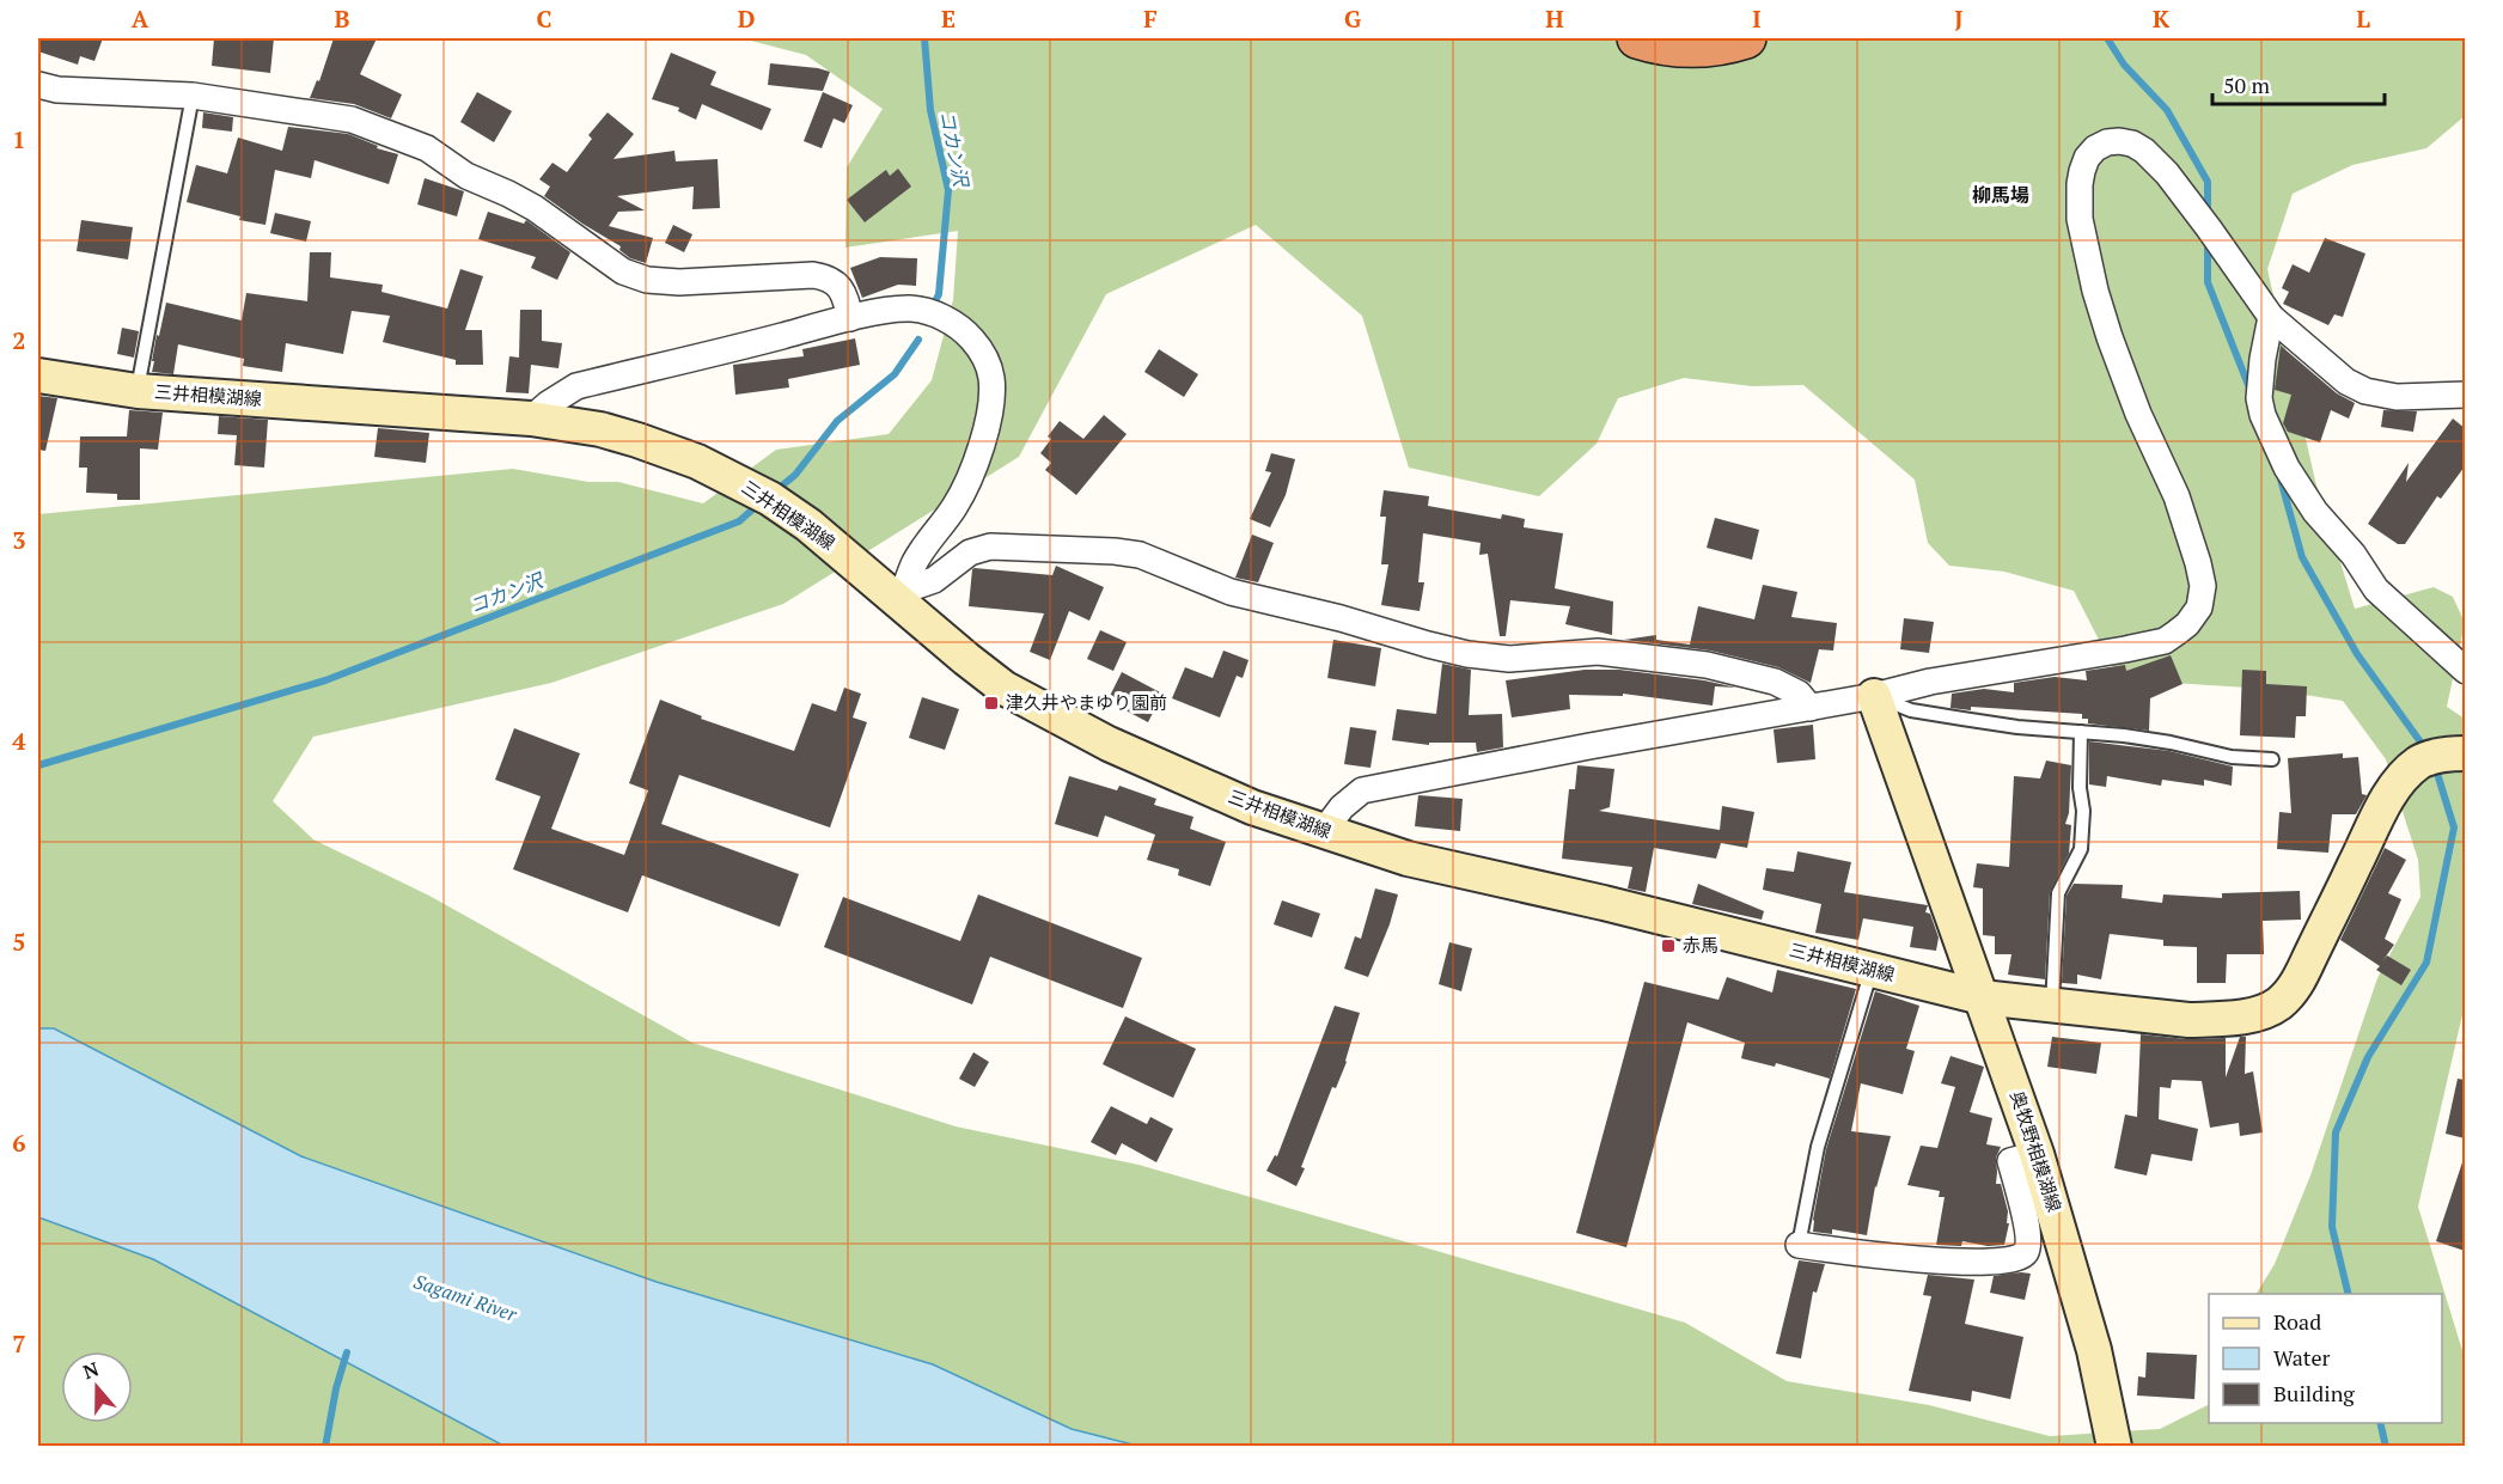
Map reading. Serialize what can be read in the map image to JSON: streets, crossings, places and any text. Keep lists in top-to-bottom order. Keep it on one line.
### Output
{"streets":{"main road":["三井相模湖線","奥牧野相模湖線"]},"crossings":[["三井相模湖線","奥牧野相模湖線"]],"districts":["柳馬場"],"water":["コカン沢","Sagami River"],"places":{"transit":["津久井やまゆり園前","赤馬"]},"legend":["Road","Water","Building"],"scale_bar":"50 m","north":"top","grid":{"columns":["A","B","C","D","E","F","G","H","I","J","K","L"],"rows":["1","2","3","4","5","6","7"]}}
